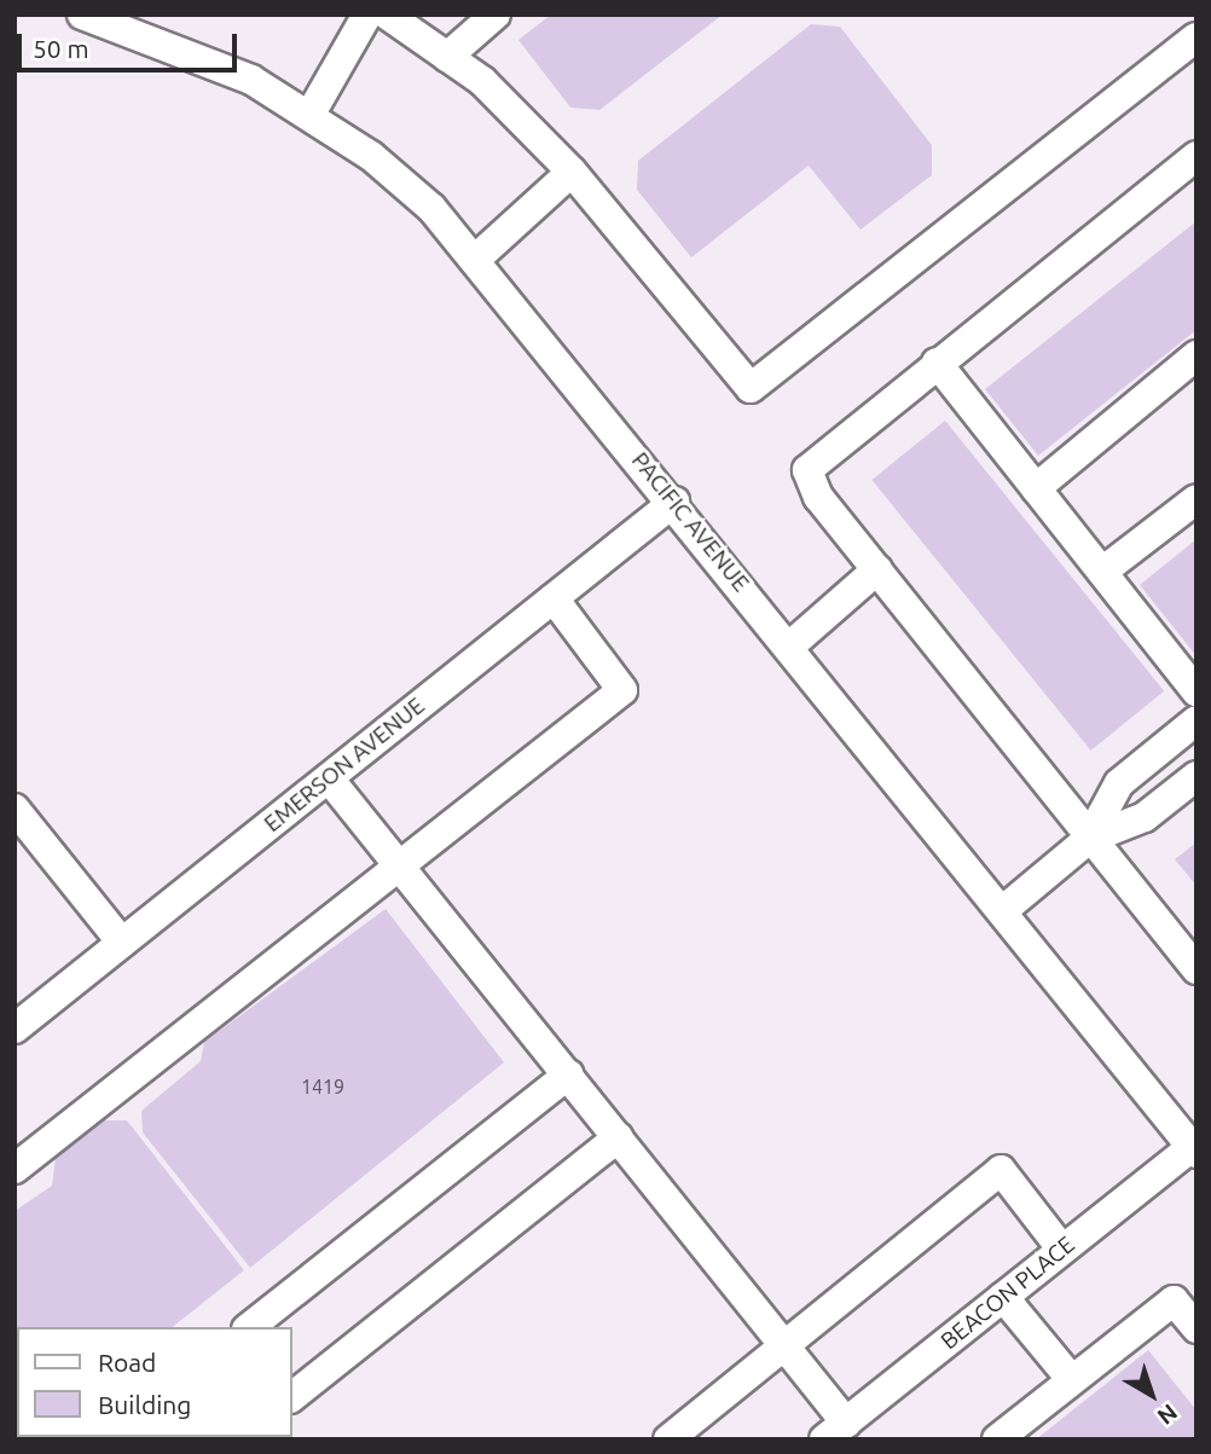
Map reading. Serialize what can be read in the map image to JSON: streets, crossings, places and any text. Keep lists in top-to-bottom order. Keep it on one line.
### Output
{"streets":{"street":["PACIFIC AVENUE","EMERSON AVENUE","BEACON PLACE"]},"crossings":[["PACIFIC AVENUE","EMERSON AVENUE"],["PACIFIC AVENUE","BEACON PLACE"]],"house_numbers":["1419"],"legend":["Road","Building"],"scale_bar":"50 m","north":"bottom right"}
